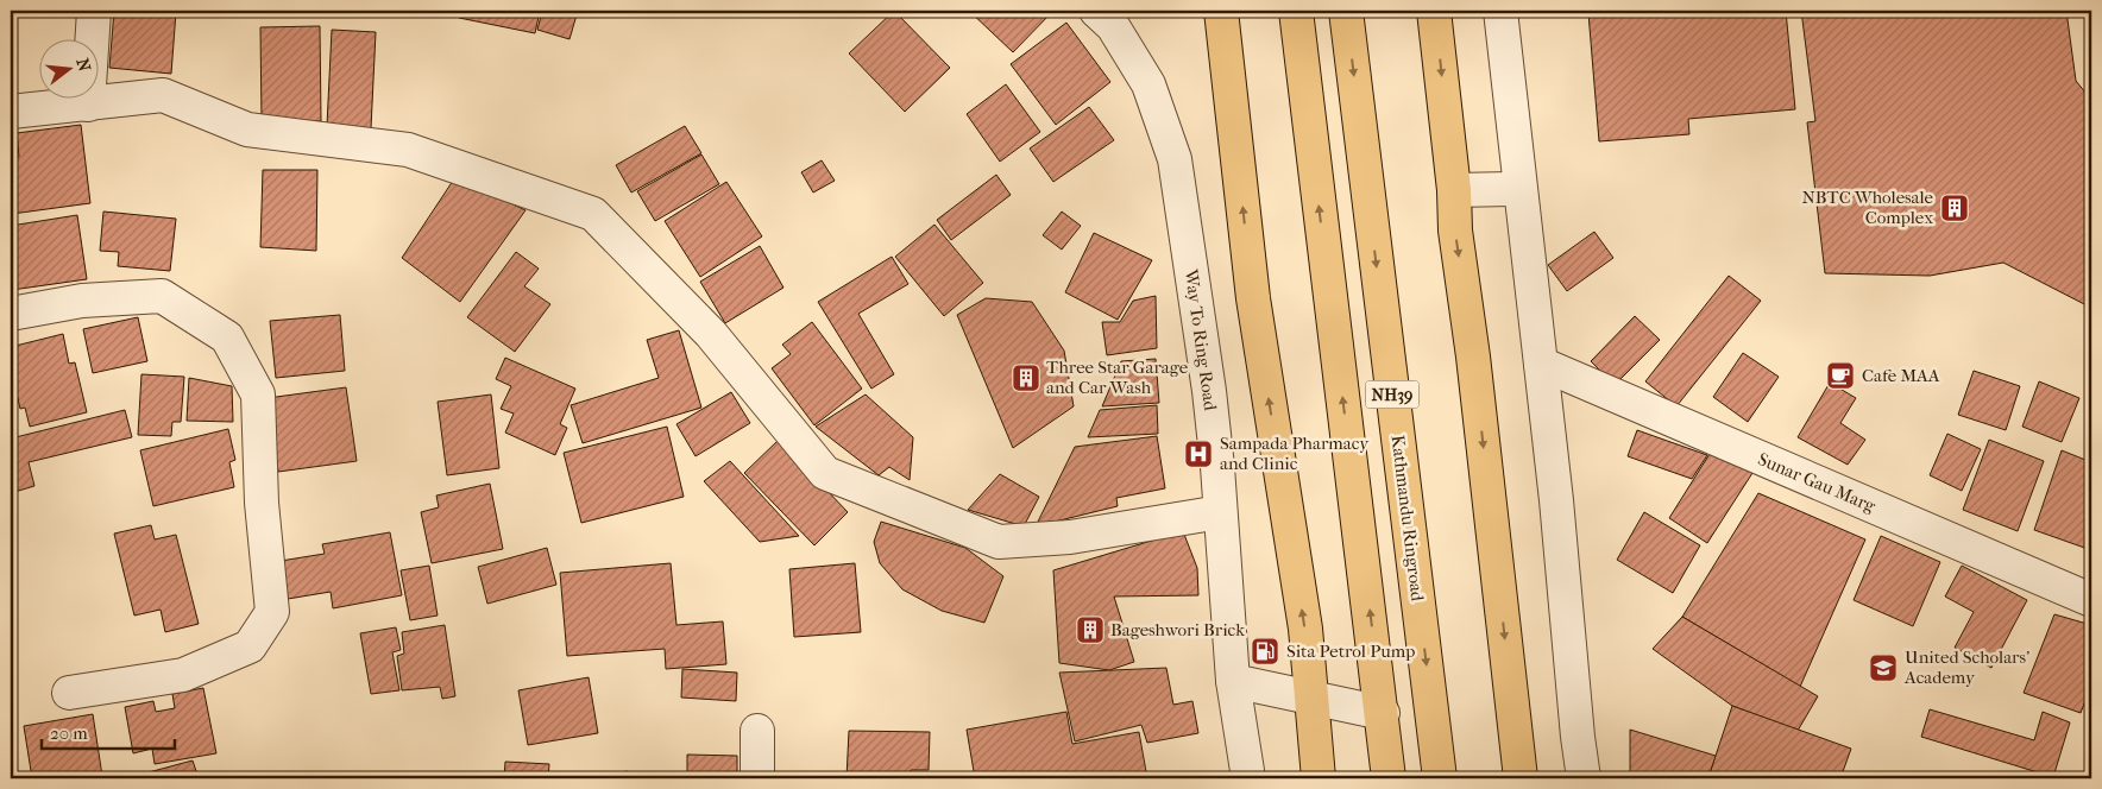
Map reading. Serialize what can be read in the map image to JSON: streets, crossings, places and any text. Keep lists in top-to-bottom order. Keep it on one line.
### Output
{"streets":{"main road":["NH39","Kathmandu Ringroad"],"street":["Way To Ring Road","Sunar Gau Marg"]},"places":{"building":["NBTC Wholesale Complex","Three Star Garage and Car Wash","Bageshwori Brick"],"cafe":["Cafe MAA"],"hospital":["Sampada Pharmacy and Clinic"],"fuel station":["Sita Petrol Pump"],"school or university":["United Scholars' Academy"]},"scale_bar":"20 m","north":"right"}
